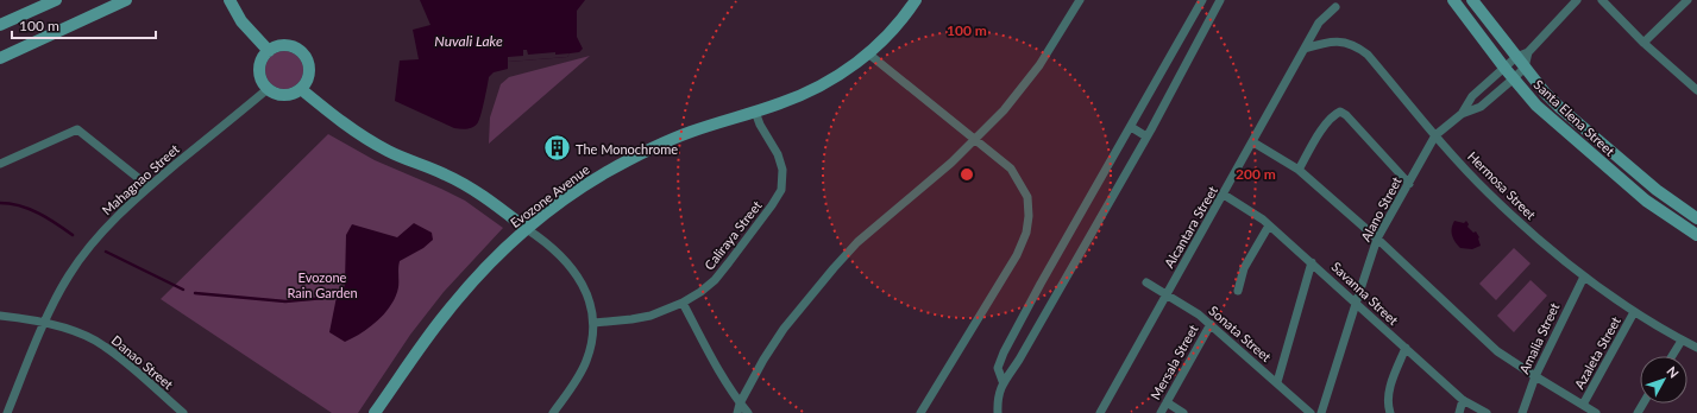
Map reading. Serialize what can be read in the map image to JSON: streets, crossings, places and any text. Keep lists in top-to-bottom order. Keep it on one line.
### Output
{"streets":{"street":["Santa Elena Street","Mahagnao Street","Hermosa Street","Evozone Avenue","Alano Street","Alcantara Street","Caliraya Street","Savanna Street","Sonata Street","Amalia Street","Azaleta Street","Danao Street","Mersala Street"]},"crossings":[["Mahagnao Street","Danao Street"],["Hermosa Street","Alano Street"],["Hermosa Street","Alcantara Street"],["Hermosa Street","Amalia Street"],["Hermosa Street","Azaleta Street"],["Evozone Avenue","Caliraya Street"],["Alano Street","Savanna Street"],["Alcantara Street","Savanna Street"],["Alcantara Street","Sonata Street"],["Sonata Street","Mersala Street"]],"water":["Nuvali Lake"],"parks":["Evozone Rain Garden"],"places":{"building":["The Monochrome"]},"scale_bar":"100 m","north":"top right","rings":["100 m","200 m"]}
